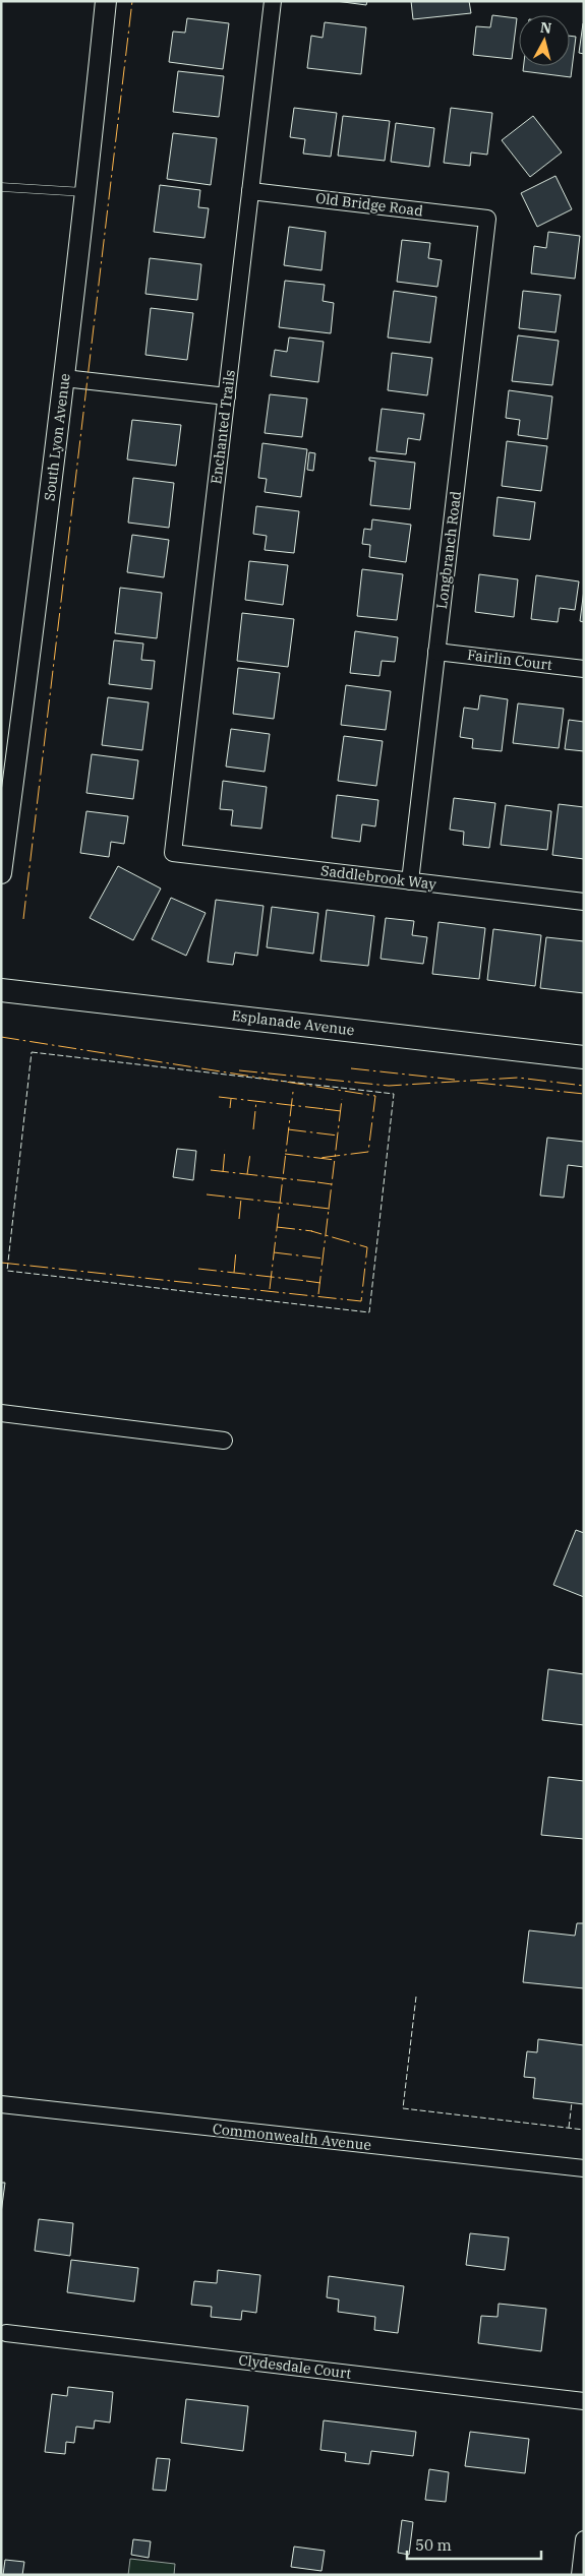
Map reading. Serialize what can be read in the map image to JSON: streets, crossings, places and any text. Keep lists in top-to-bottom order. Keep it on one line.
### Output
{"streets":{"main road":["Esplanade Avenue"],"street":["Old Bridge Road","Enchanted Trails","South Lyon Avenue","Longbranch Road","Fairlin Court","Saddlebrook Way","Commonwealth Avenue","Clydesdale Court"]},"crossings":[["Old Bridge Road","Enchanted Trails"],["Old Bridge Road","Longbranch Road"],["Enchanted Trails","Saddlebrook Way"],["Longbranch Road","Fairlin Court"],["Longbranch Road","Saddlebrook Way"]],"scale_bar":"50 m","north":"top"}
